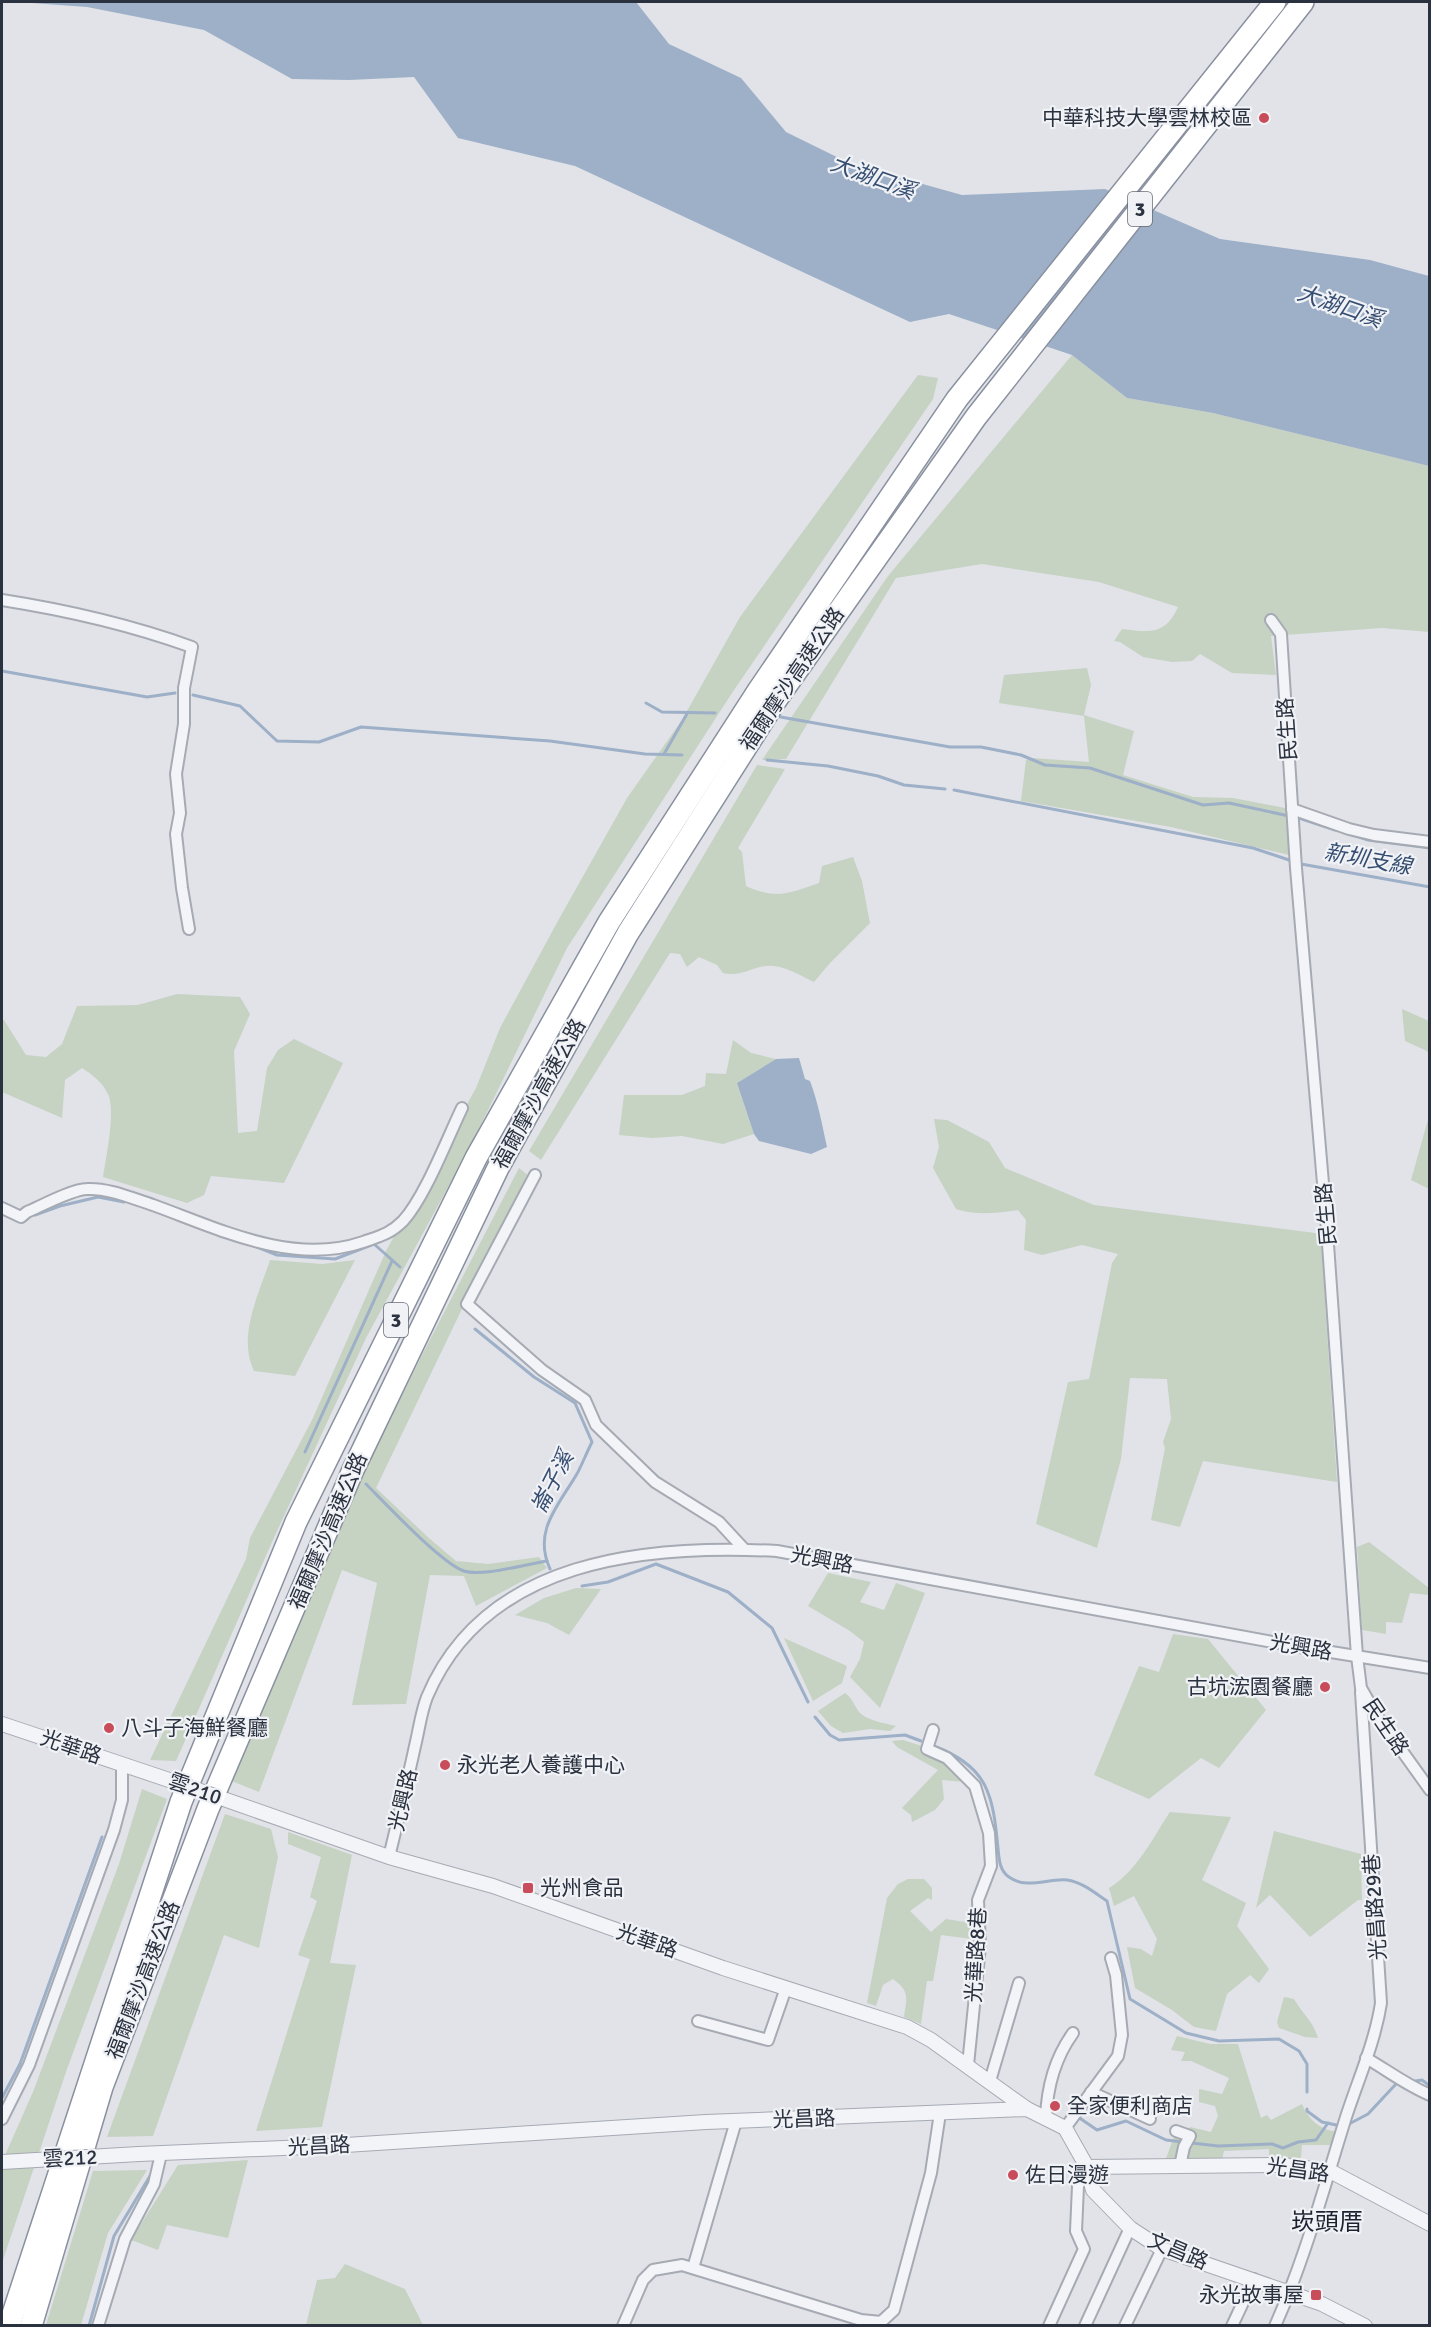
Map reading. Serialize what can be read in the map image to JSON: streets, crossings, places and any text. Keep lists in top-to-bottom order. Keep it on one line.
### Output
{"streets":{"highway":["3","福爾摩沙高速公路"],"street":["民生路","光興路","光華路","雲210","光昌路29巷","光華路8巷","光昌路","雲212","文昌路"]},"crossings":[["民生路","光興路"],["民生路","光昌路29巷"],["光興路","光華路"],["光華路","雲210"],["光華路","光華路8巷"],["光華路","光昌路"],["光昌路29巷","光昌路"],["光昌路","雲212"],["光昌路","文昌路"]],"districts":["崁頭厝"],"water":["大湖口溪","新圳支線","崙子溪"],"places":{"other":["中華科技大學雲林校區","古坑浤園餐廳","八斗子海鮮餐廳","永光老人養護中心","全家便利商店","佐日漫遊"],"transit":["光州食品","永光故事屋"]}}
